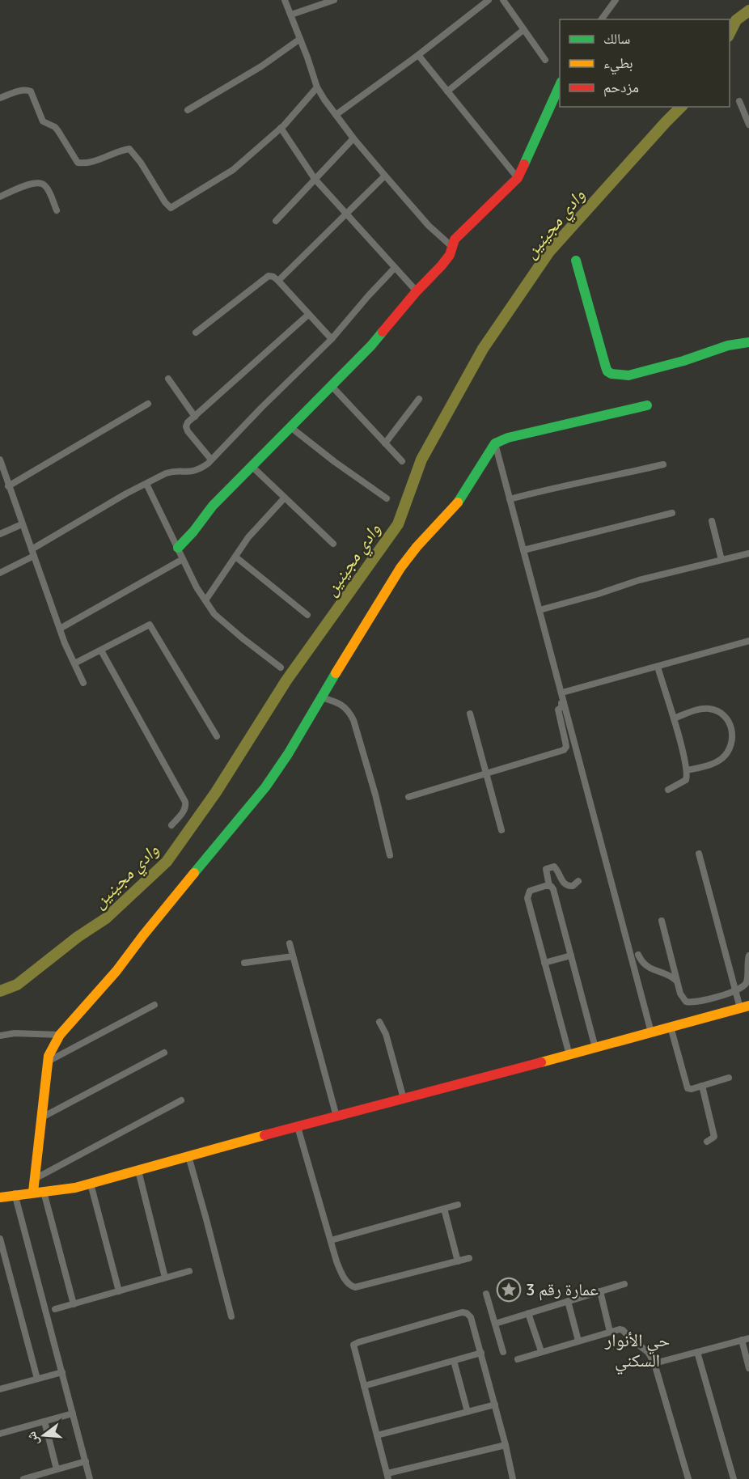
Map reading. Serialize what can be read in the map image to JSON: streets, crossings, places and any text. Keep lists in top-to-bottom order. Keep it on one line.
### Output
{"districts":["حي الأنوار السكني"],"water":["وادي مجينين"],"places":{"place":["عمارة رقم 3"]},"legend":["سالك","بطيء","مزدحم"],"north":"left"}
